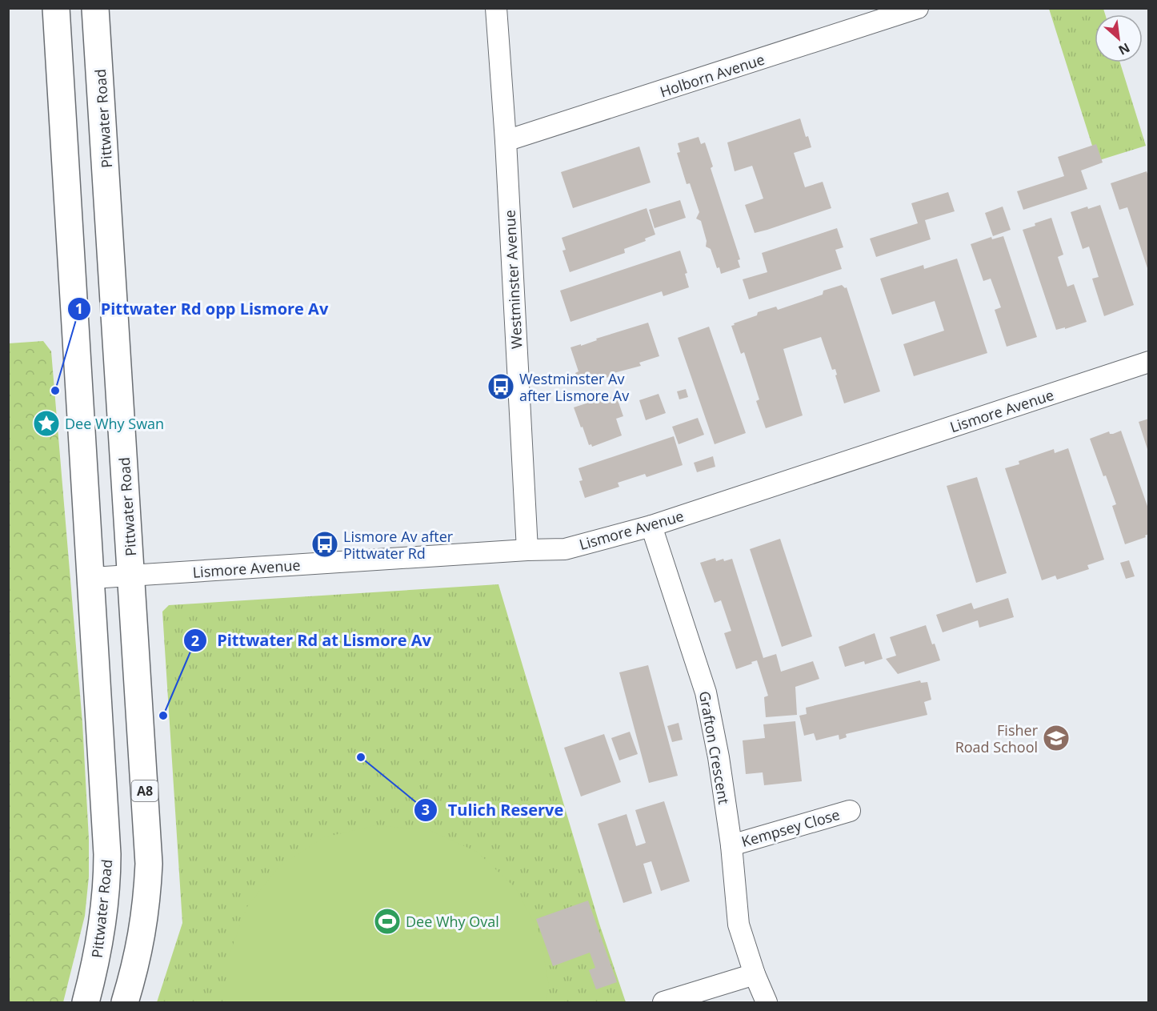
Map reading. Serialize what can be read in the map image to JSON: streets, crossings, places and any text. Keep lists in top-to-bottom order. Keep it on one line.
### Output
{"streets":{"highway":["Pittwater Road","A8"],"street":["Holborn Avenue","Westminster Avenue","Lismore Avenue","Grafton Crescent","Kempsey Close"]},"crossings":[["Holborn Avenue","Westminster Avenue"],["Pittwater Road","Lismore Avenue"],["Westminster Avenue","Lismore Avenue"],["Lismore Avenue","Grafton Crescent"],["Grafton Crescent","Kempsey Close"]],"places":{"bus stop":["Westminster Av after Lismore Av","Lismore Av after Pittwater Rd"],"other":["Pittwater Rd opp Lismore Av","Pittwater Rd at Lismore Av","Tulich Reserve"],"place":["Dee Why Swan"],"school or university":["Fisher Road School"],"sports":["Dee Why Oval"]},"north":"bottom right"}
